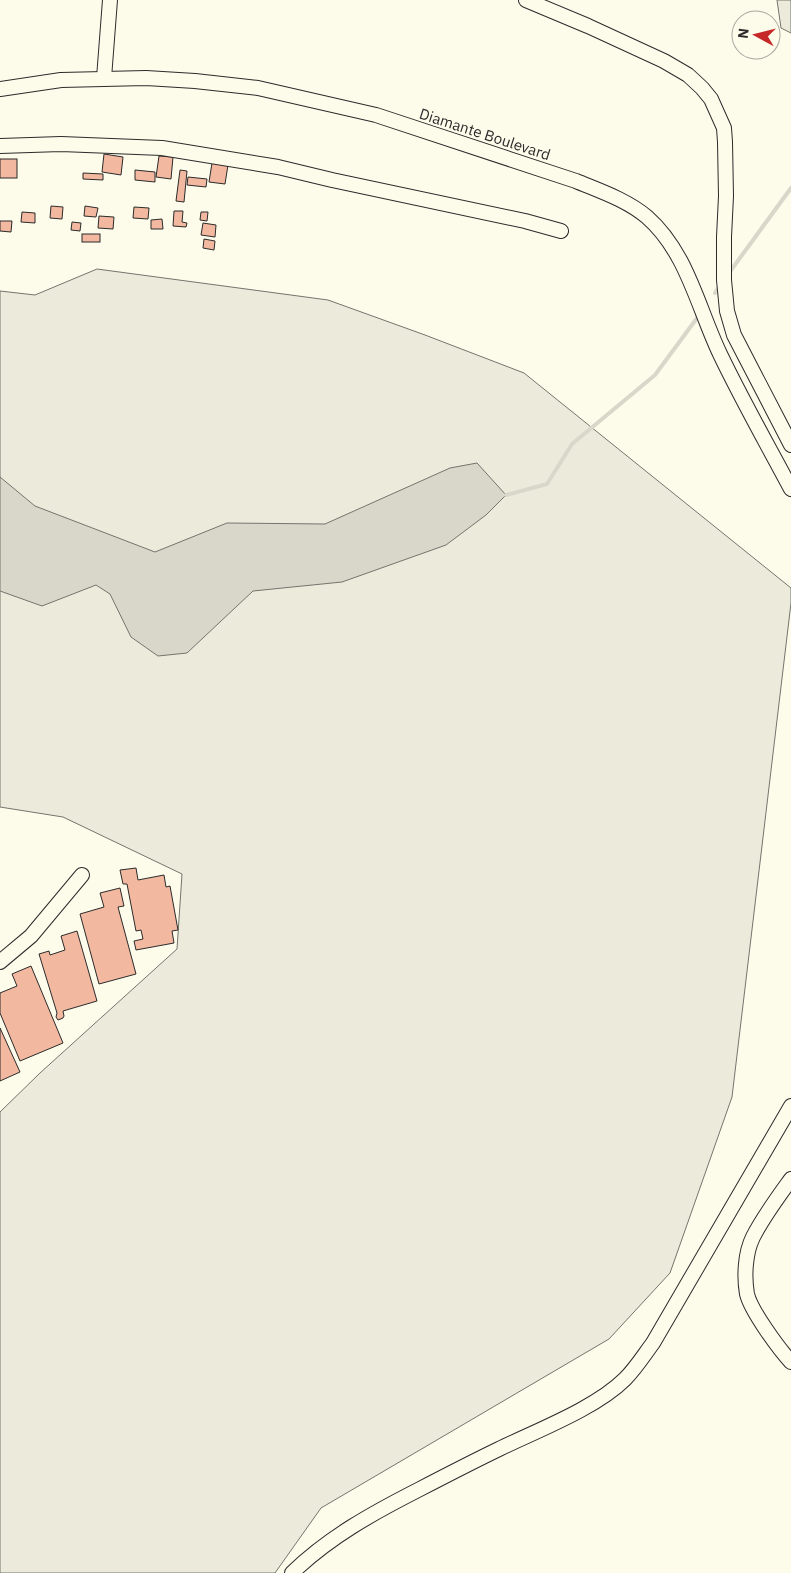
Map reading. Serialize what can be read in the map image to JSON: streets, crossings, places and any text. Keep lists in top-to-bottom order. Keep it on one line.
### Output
{"streets":{"street":["Diamante Boulevard"]},"north":"left"}
